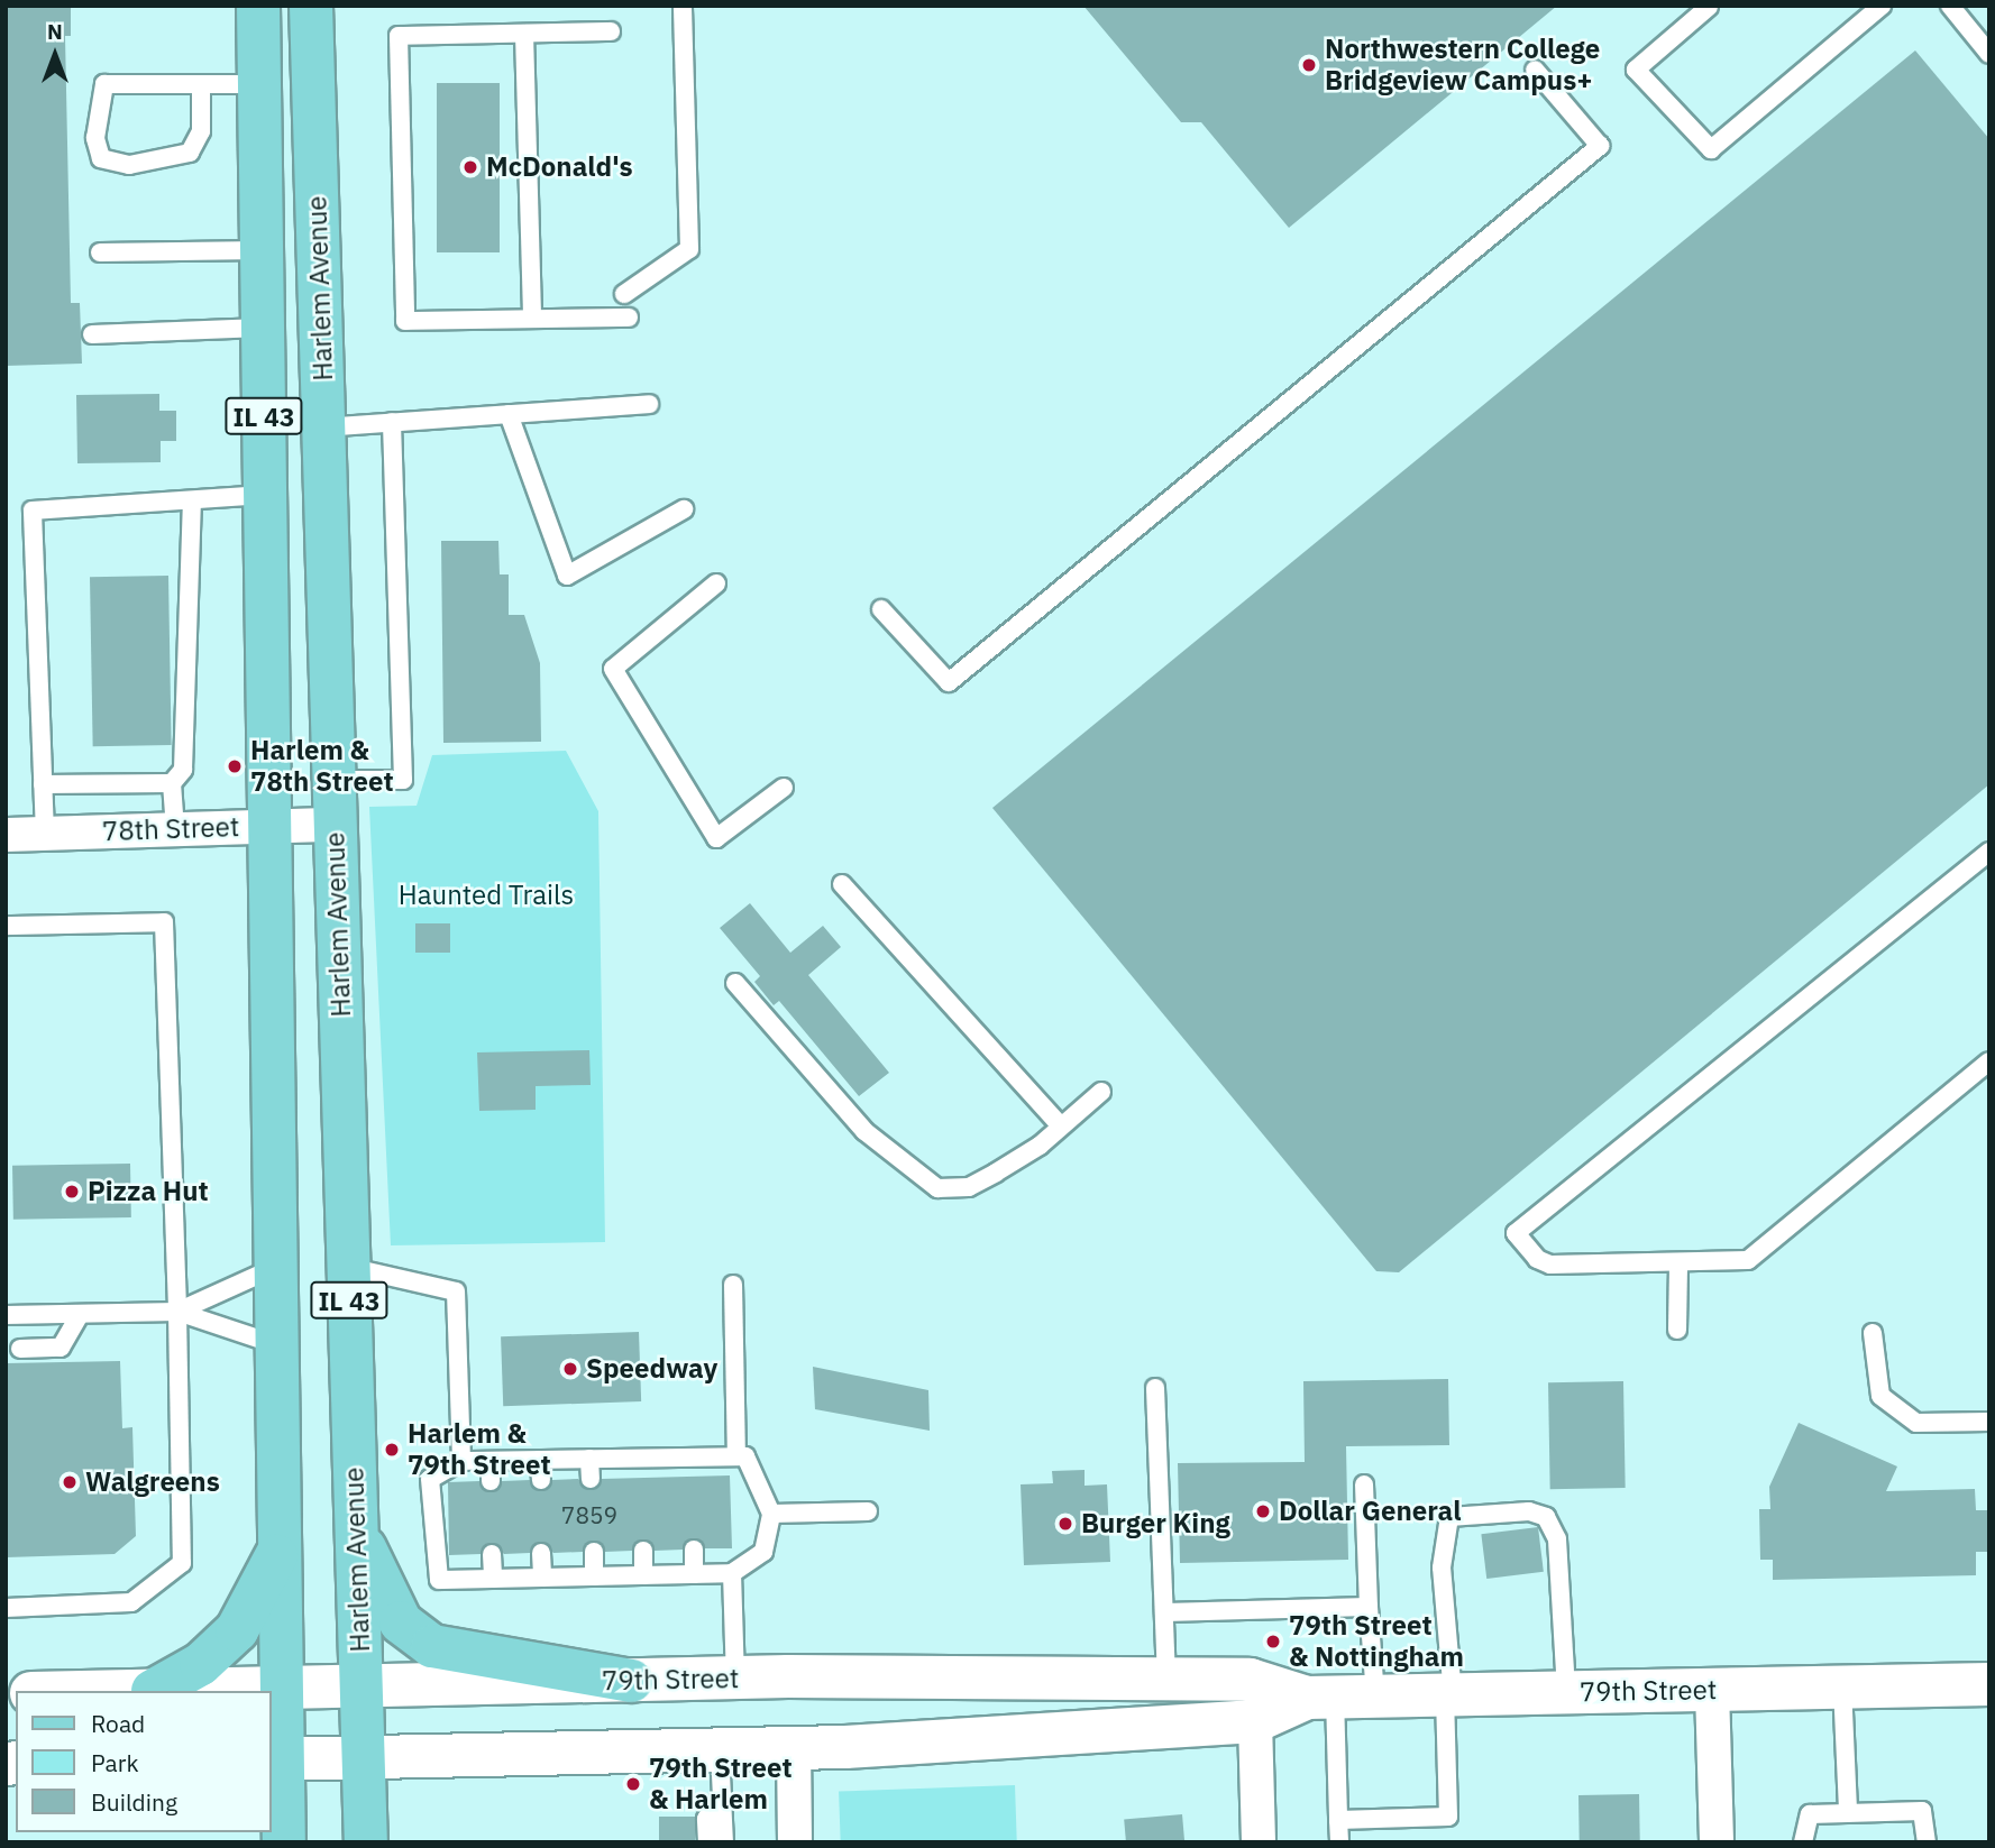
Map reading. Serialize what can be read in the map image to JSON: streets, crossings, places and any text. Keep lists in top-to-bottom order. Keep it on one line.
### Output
{"streets":{"main road":["Harlem Avenue","IL 43","79th Street"],"street":["78th Street"]},"crossings":[["Harlem Avenue","78th Street"],["Harlem Avenue","79th Street"]],"parks":["Haunted Trails"],"places":["Northwestern College Bridgeview Campus+","McDonald's","Harlem & 78th Street","Pizza Hut","Speedway","Harlem & 79th Street","Walgreens","Dollar General","Burger King","79th Street & Nottingham","79th Street & Harlem"],"house_numbers":["7859"],"legend":["Road","Park","Building"],"north":"top"}
